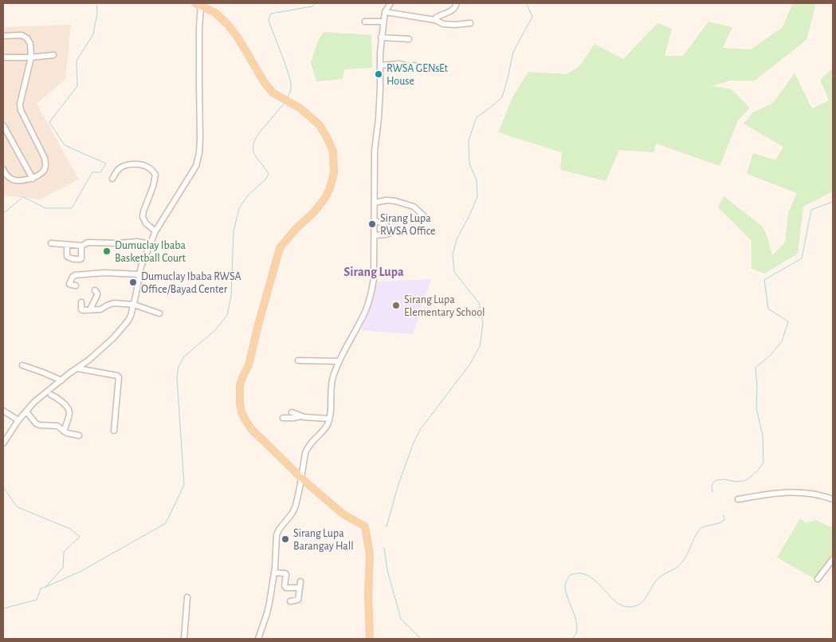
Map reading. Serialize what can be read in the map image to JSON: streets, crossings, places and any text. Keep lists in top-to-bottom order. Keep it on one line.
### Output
{"districts":["Sirang Lupa"],"places":["RWSA GENsEt House","Sirang Lupa RWSA Office","Dumuclay Ibaba Basketball Court","Dumuclay Ibaba RWSA Office/Bayad Center","Sirang Lupa Elementary School","Sirang Lupa Barangay Hall"]}
